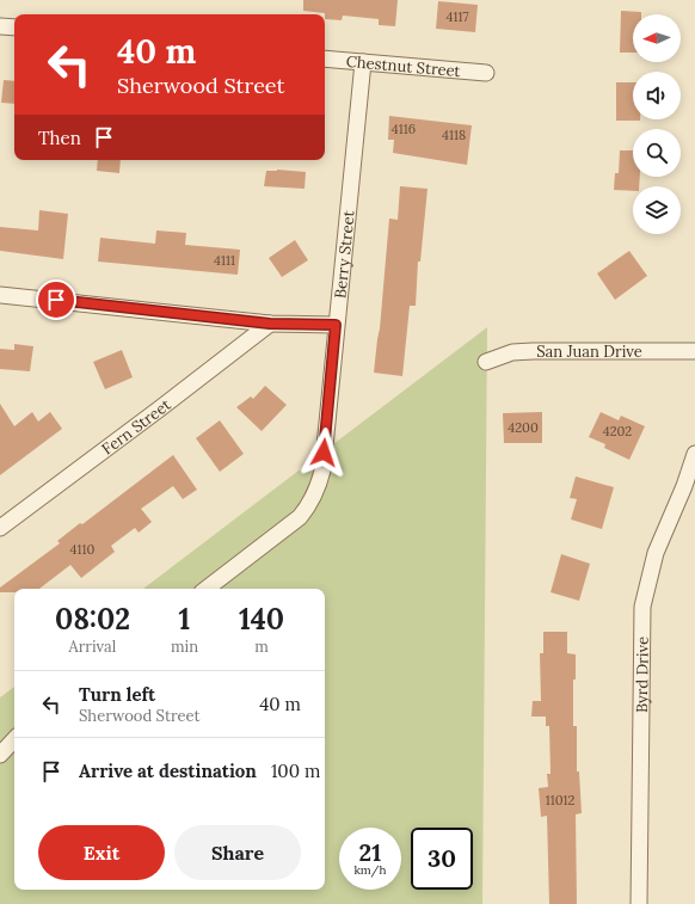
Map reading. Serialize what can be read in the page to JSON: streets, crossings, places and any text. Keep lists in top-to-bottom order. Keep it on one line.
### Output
{"streets":{"street":["Chestnut Street","Berry Street","San Juan Drive","Fern Street","Byrd Drive"]},"crossings":[["Chestnut Street","Berry Street"]],"house_numbers":["4117","4116","4118","4111","4200","4202","4110","11012"],"north":"left","page":{"turn":["40 m","Sherwood Street"],"then":"Then","eta":["08:02","Arrival","1","min","140","m"],"list":[{"name":"Turn left","note":"Sherwood Street","value":"40 m"},{"name":"Arrive at destination","value":"100 m"}],"buttons":["Exit","Share"],"speed":"21 km/h","limit":"30"}}
